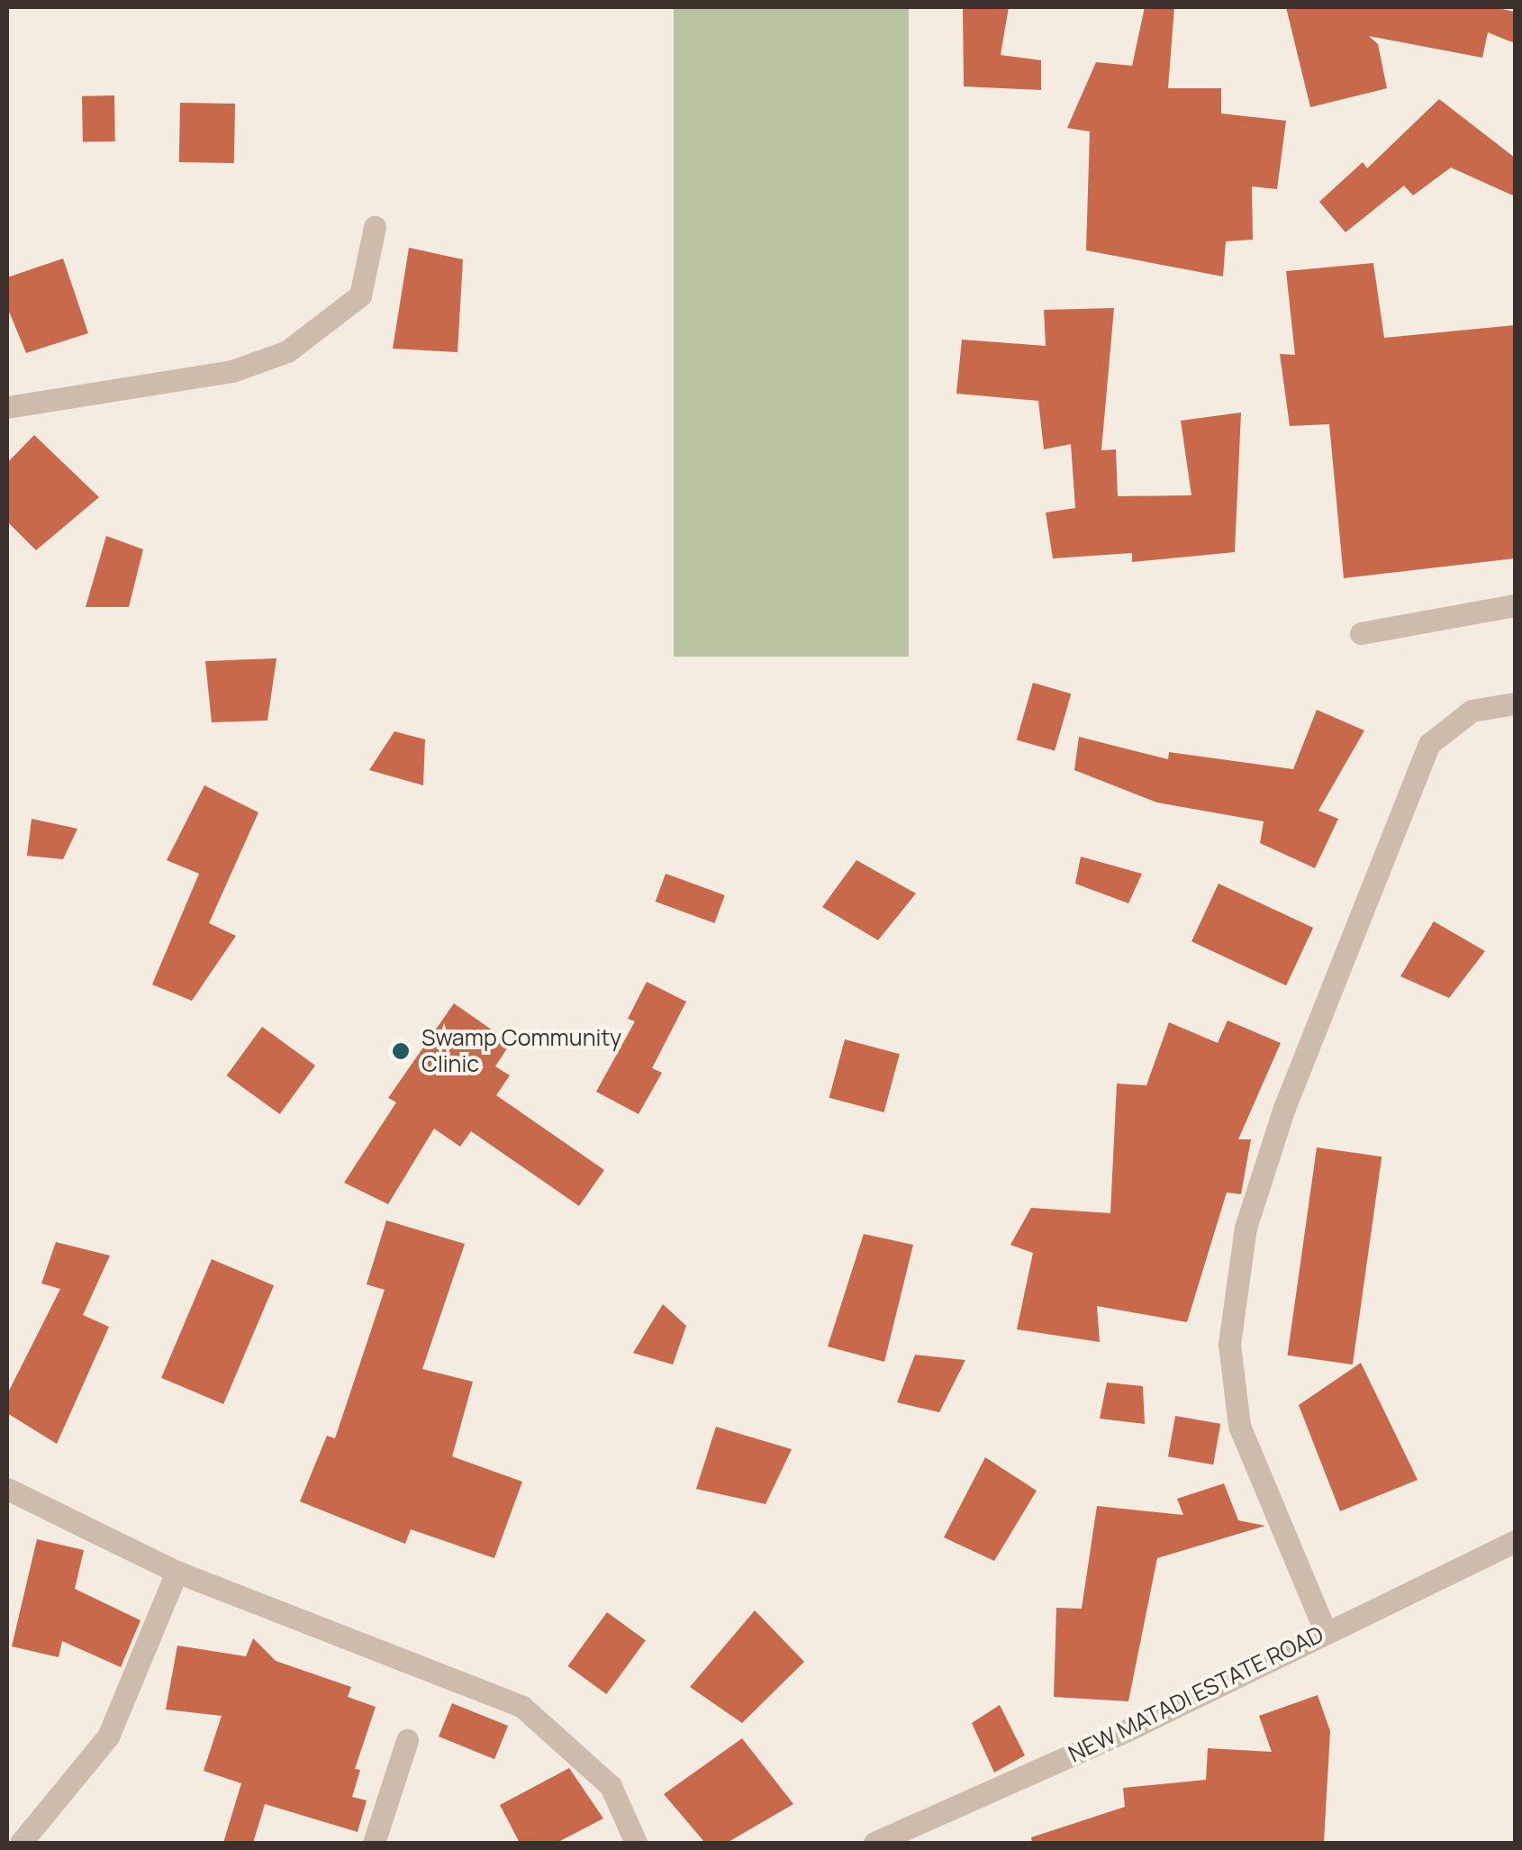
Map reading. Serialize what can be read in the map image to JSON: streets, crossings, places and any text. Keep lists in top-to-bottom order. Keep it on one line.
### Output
{"streets":{"street":["NEW MATADI ESTATE ROAD"]},"places":["Swamp Community Clinic"]}
